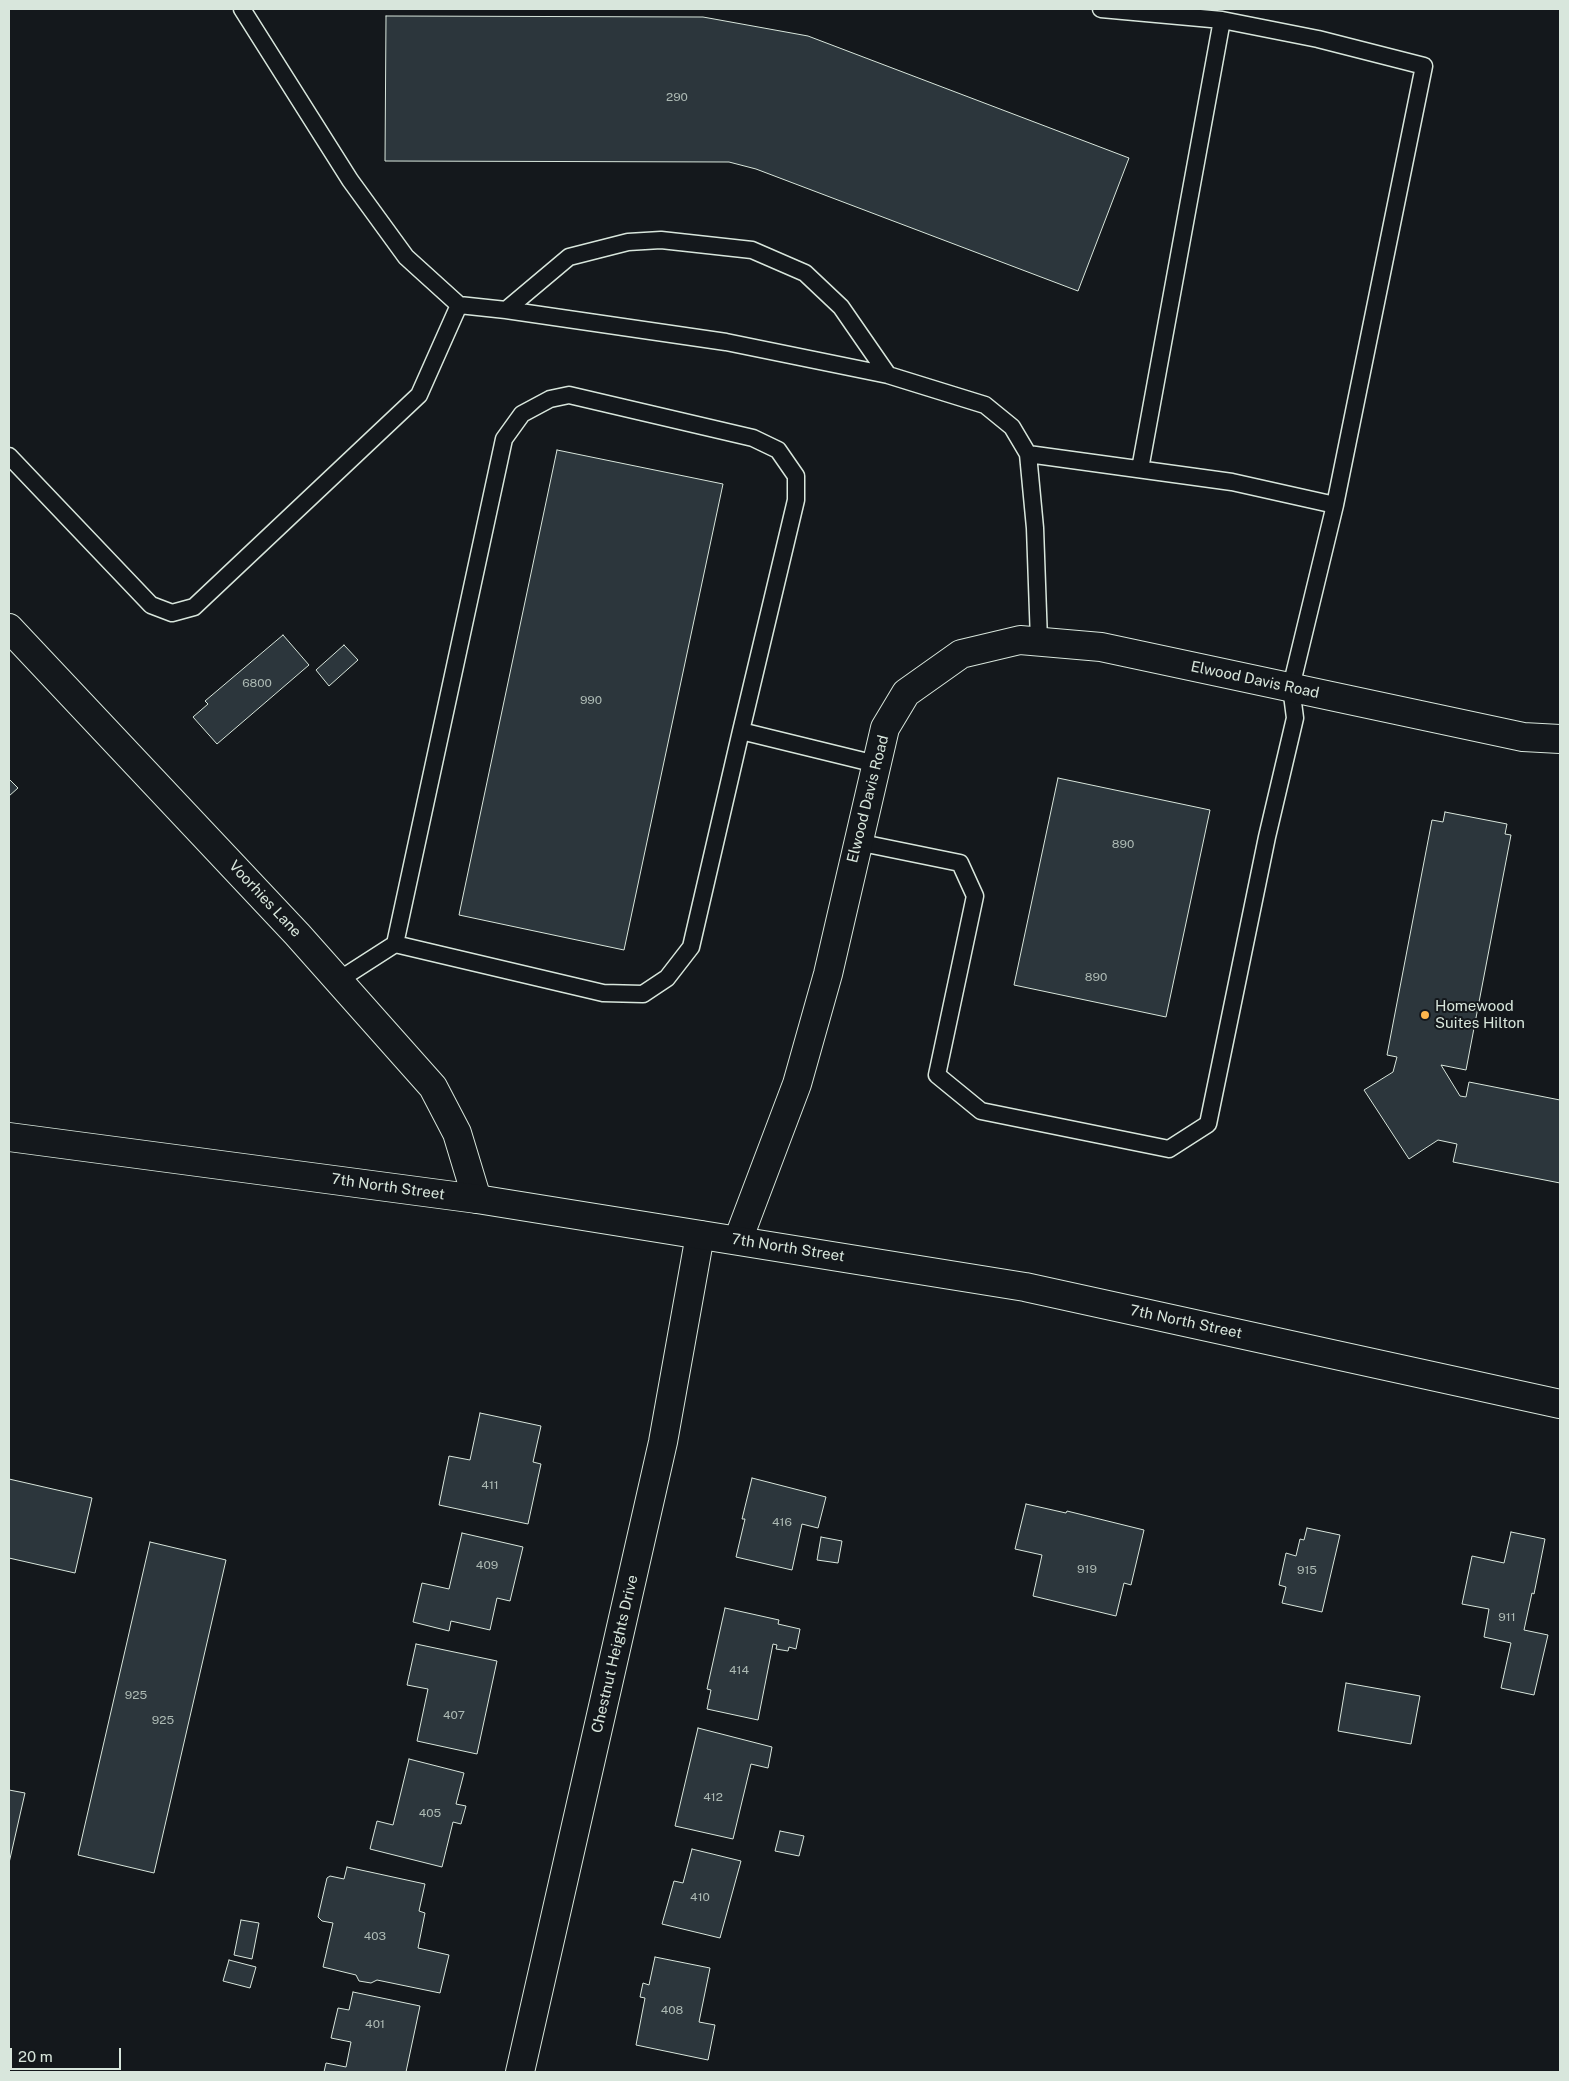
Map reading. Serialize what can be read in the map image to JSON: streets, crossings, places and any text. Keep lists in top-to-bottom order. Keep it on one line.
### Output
{"streets":{"street":["Elwood Davis Road","Voorhies Lane","7th North Street","Chestnut Heights Drive"]},"crossings":[["Elwood Davis Road","7th North Street"],["Voorhies Lane","7th North Street"],["7th North Street","Chestnut Heights Drive"]],"places":["Homewood Suites Hilton"],"house_numbers":["290","6800","990","890","890","411","416","409","919","915","911","414","925","407","925","412","405","410","403","408","401"],"scale_bar":"20 m"}
